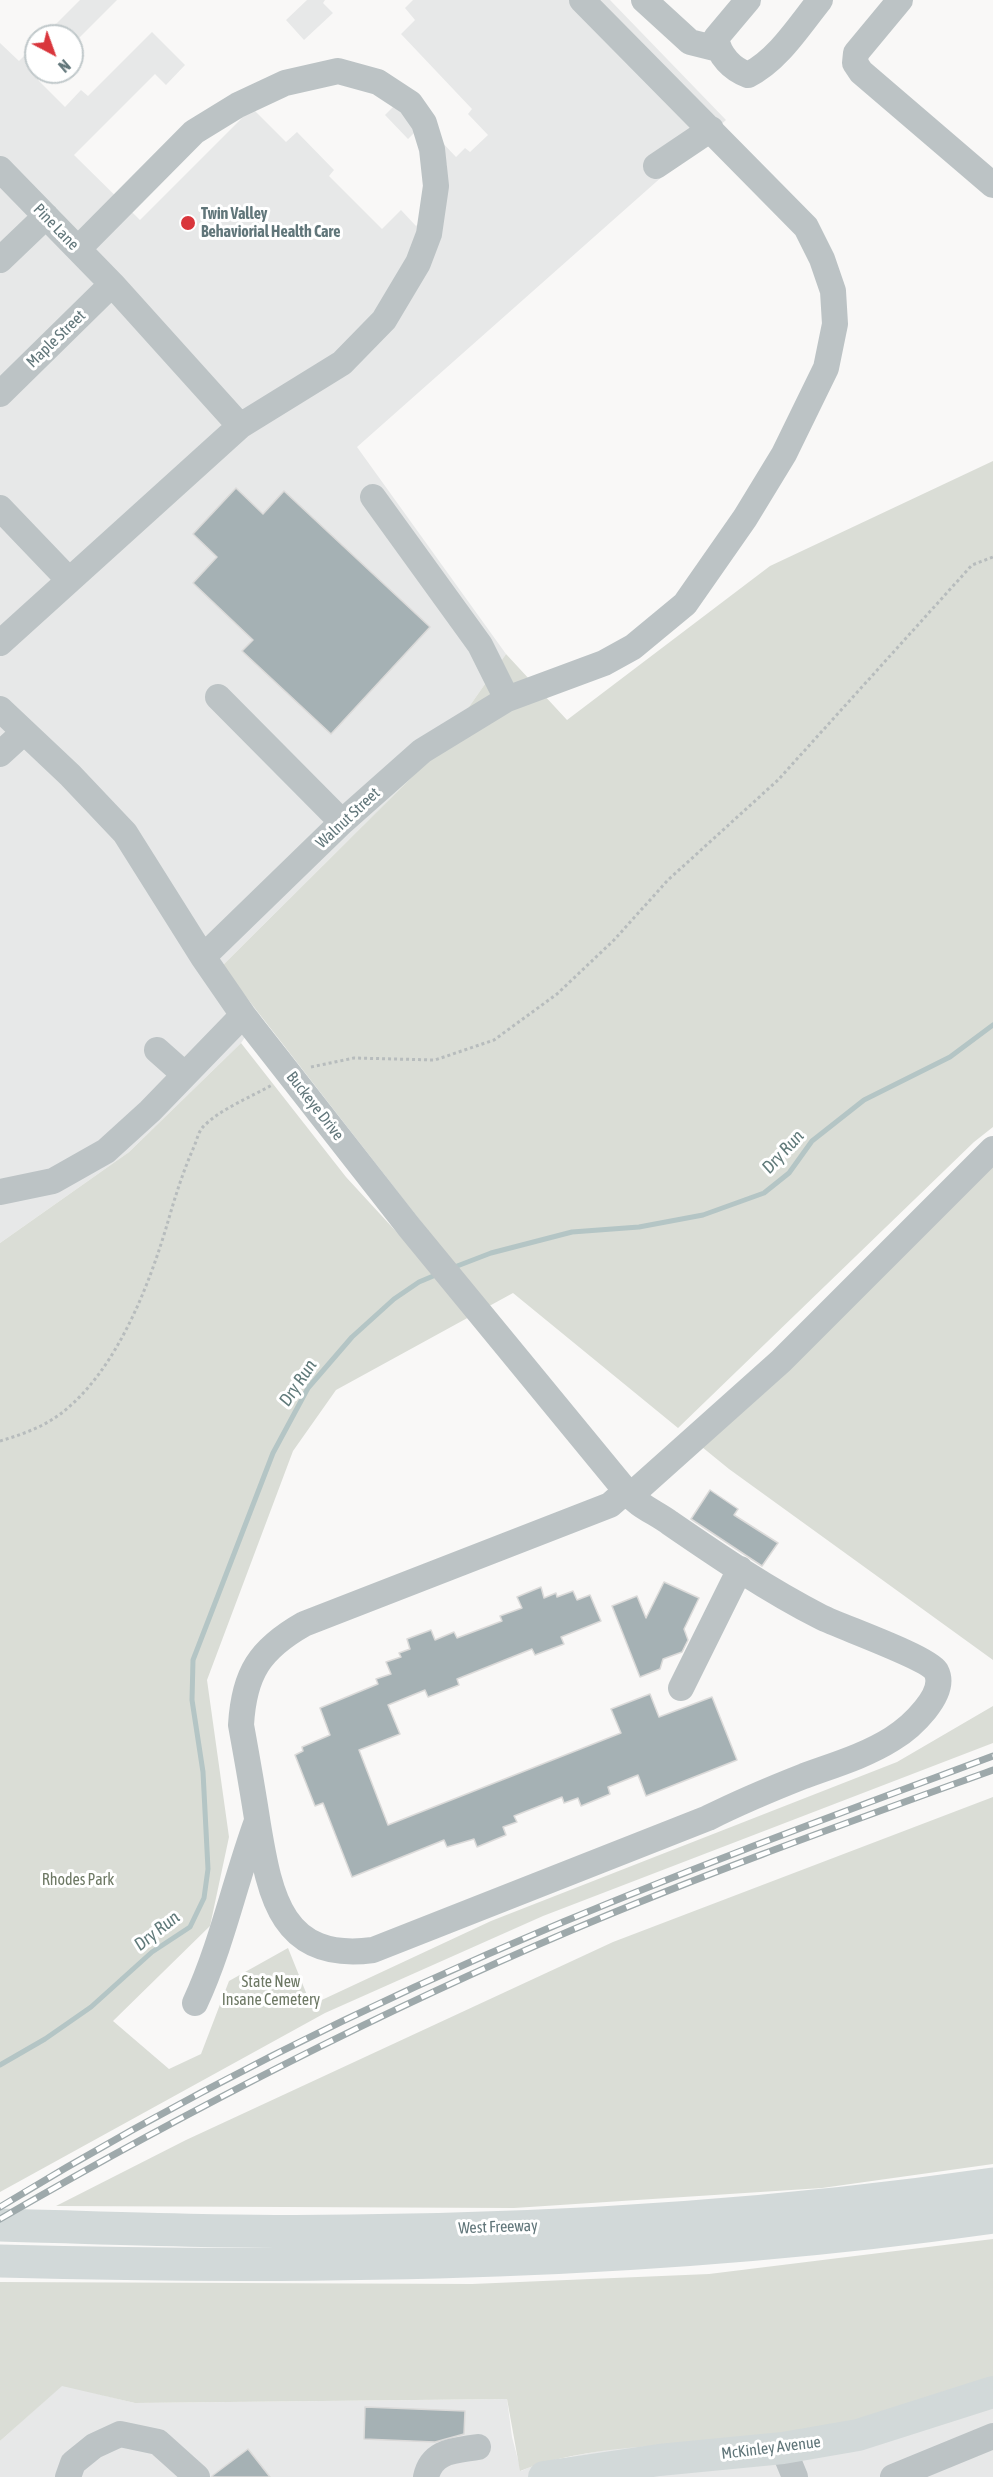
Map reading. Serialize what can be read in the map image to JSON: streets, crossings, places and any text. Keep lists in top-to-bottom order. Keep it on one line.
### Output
{"streets":{"highway":["West Freeway"],"main road":["McKinley Avenue"],"lane":["Pine Lane","Maple Street","Walnut Street","Buckeye Drive"]},"crossings":[["Pine Lane","Maple Street"],["Walnut Street","Buckeye Drive"]],"water":["Dry Run"],"parks":["Rhodes Park","State New Insane Cemetery"],"places":["Twin Valley Behaviorial Health Care"],"north":"bottom right"}
